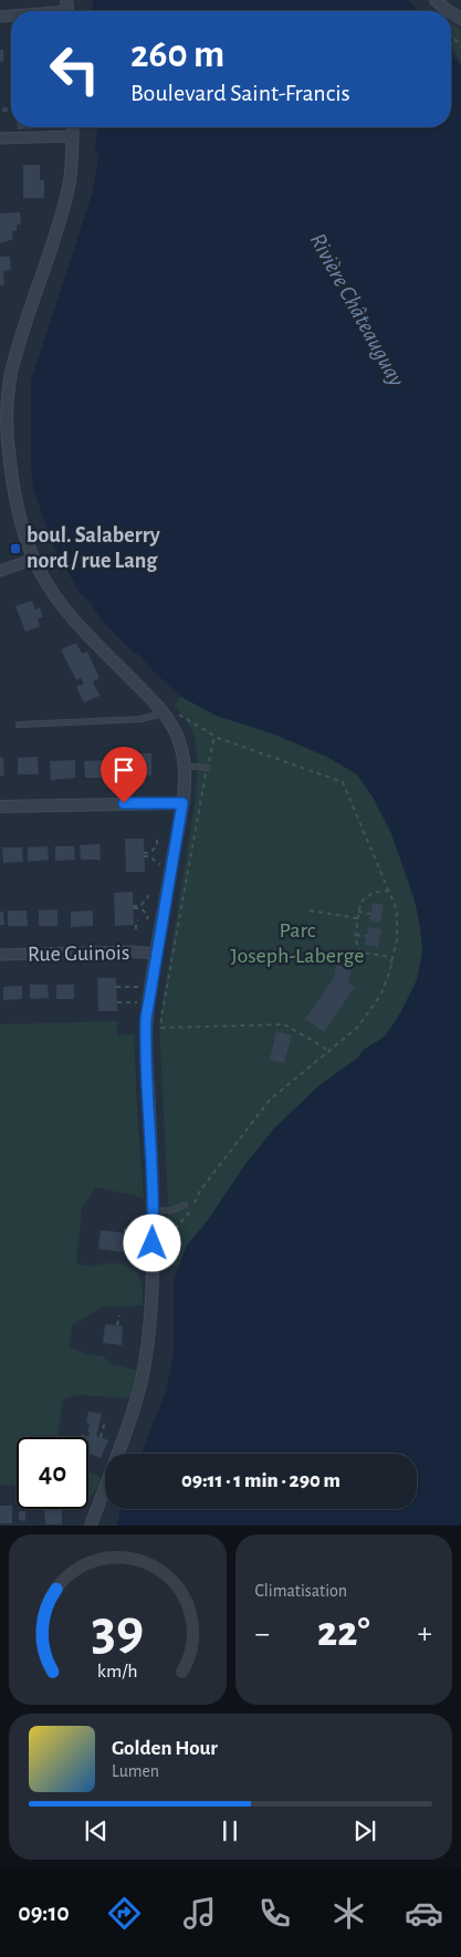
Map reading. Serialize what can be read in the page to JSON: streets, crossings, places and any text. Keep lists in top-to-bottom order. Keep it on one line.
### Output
{"streets":{"street":["Rue Guinois"]},"water":["Rivière Châteauguay"],"parks":["Parc Joseph-Laberge"],"places":{"transit":["boul. Salaberry nord / rue Lang"]},"page":{"turn":["260 m","Boulevard Saint-Francis"],"limit":"40","trip":"09:11 · 1 min · 290 m","tile":"Climatisation","heat":["−","22°","+"],"song":["Golden Hour","Lumen"],"tabs":"09:10","gauge":["39","km/h"]}}
